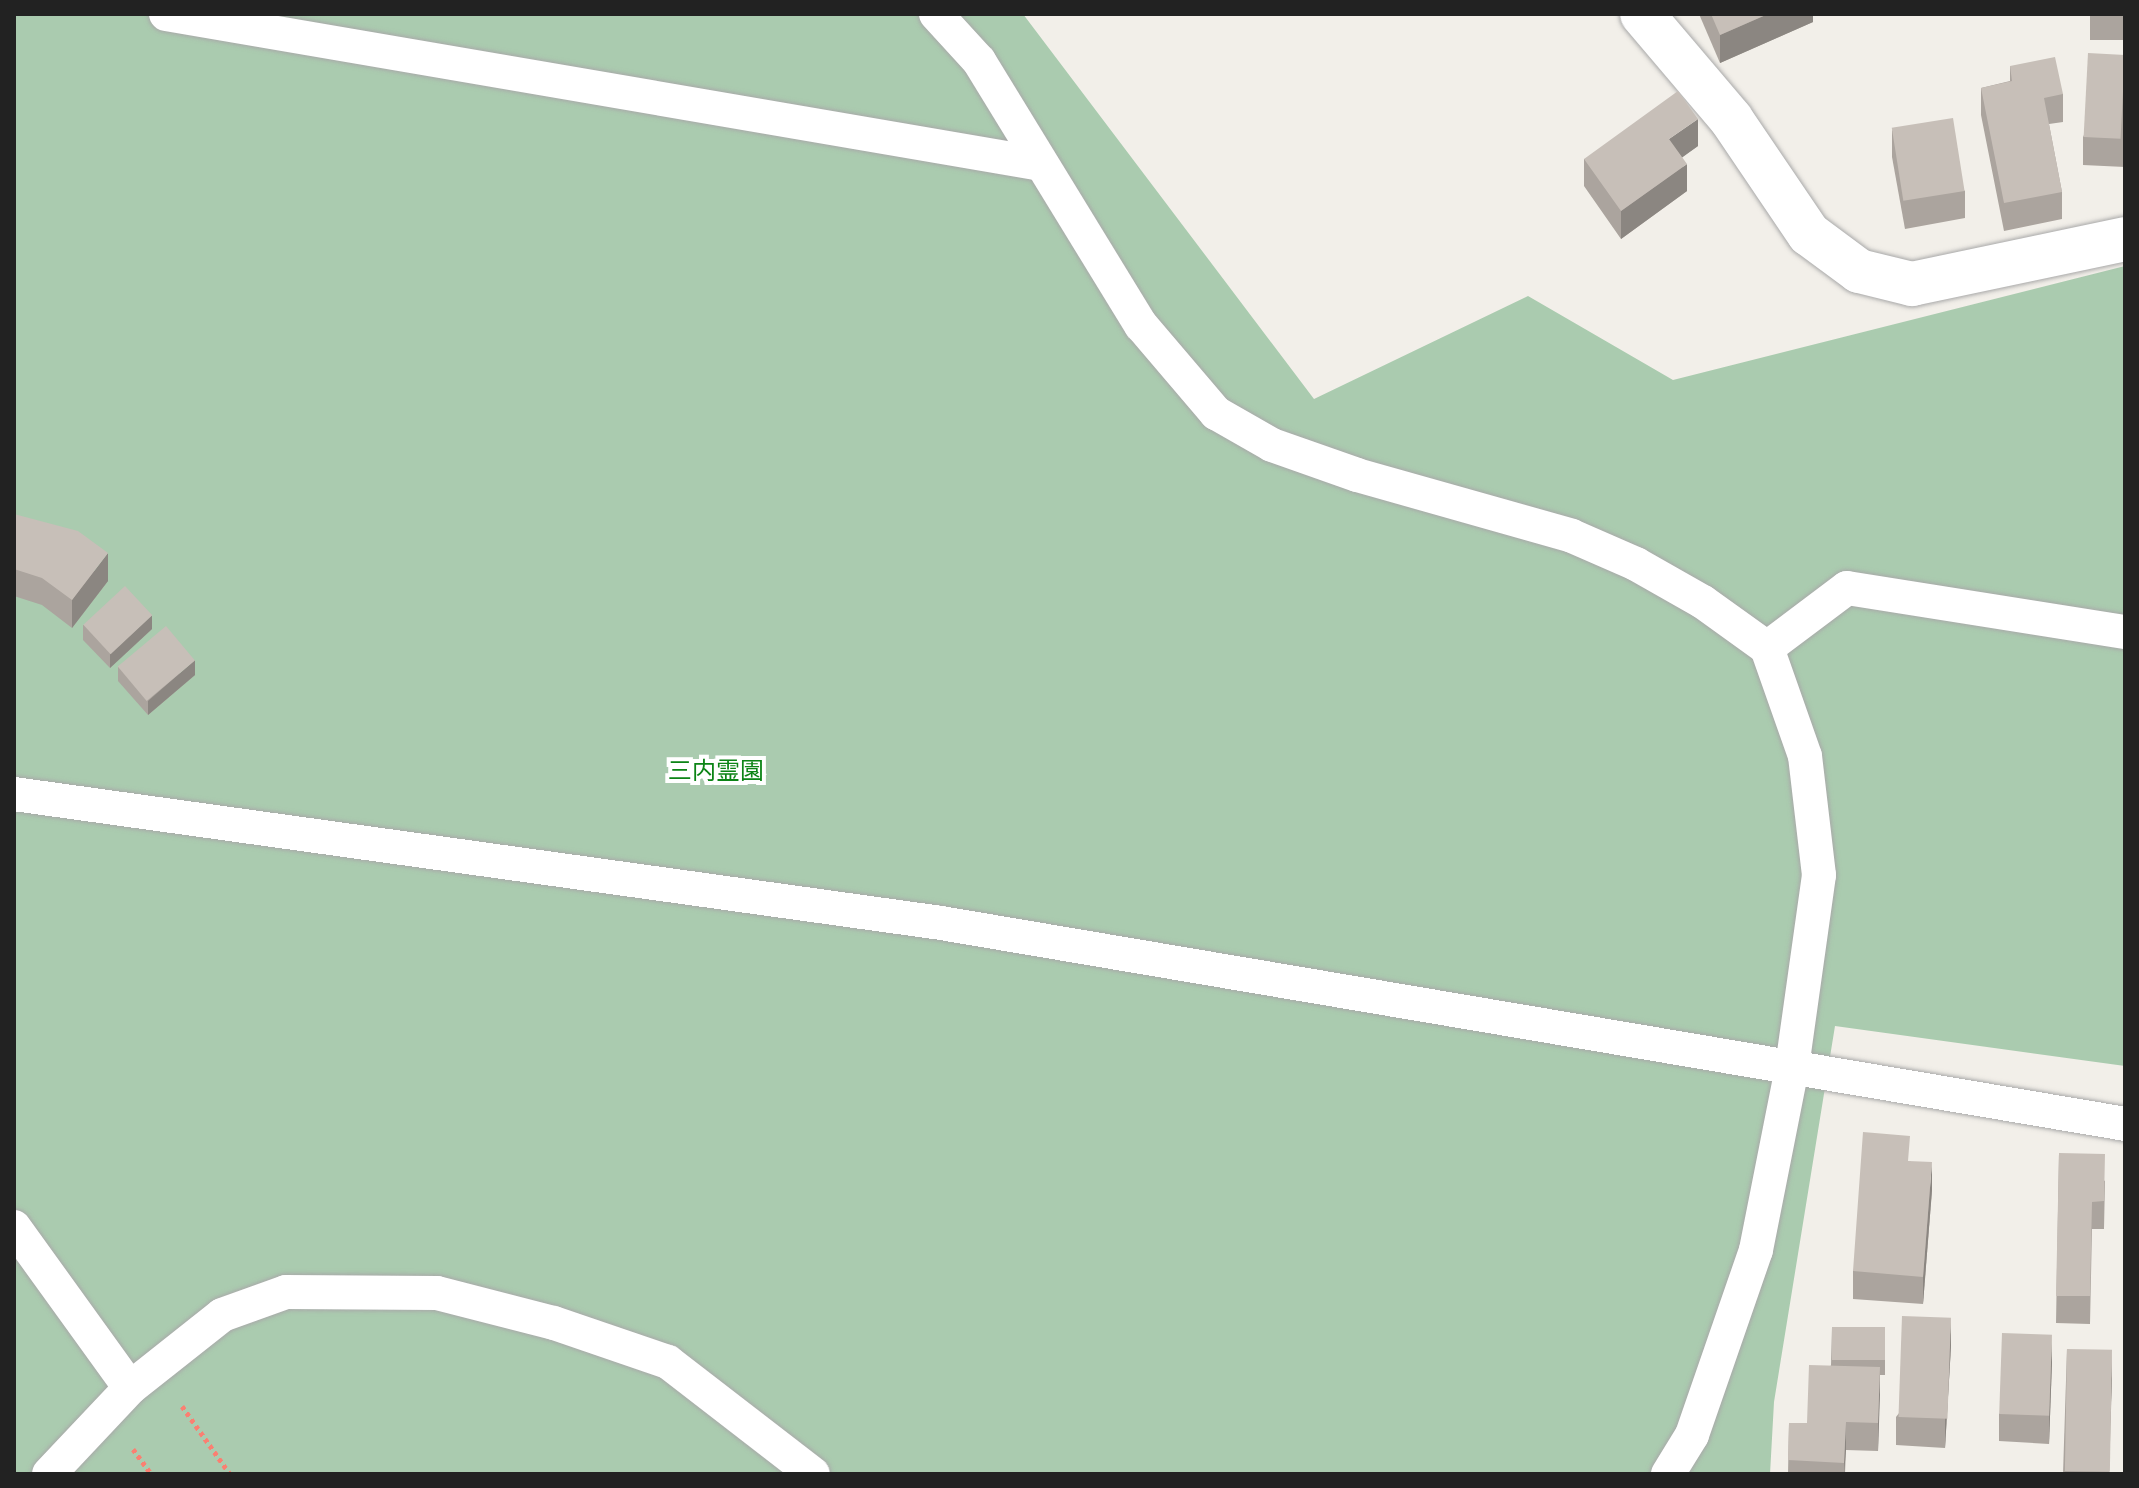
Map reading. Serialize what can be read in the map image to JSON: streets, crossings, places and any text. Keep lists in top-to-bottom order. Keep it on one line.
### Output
{"parks":["三内霊園"]}
